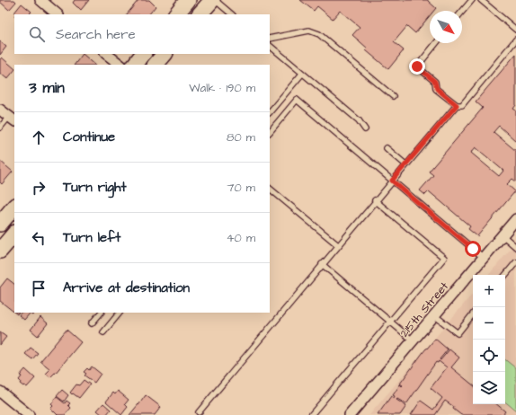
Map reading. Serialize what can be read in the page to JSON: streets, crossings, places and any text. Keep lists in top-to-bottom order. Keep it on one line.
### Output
{"streets":{"street":["215th Street"]},"north":"bottom right","page":{"search":"Search here","heading":["3 min","Walk · 190 m"],"list":[["Continue","80 m"],["Turn right","70 m"],["Turn left","40 m"],"Arrive at destination"],"map_buttons":["+","−"]}}
